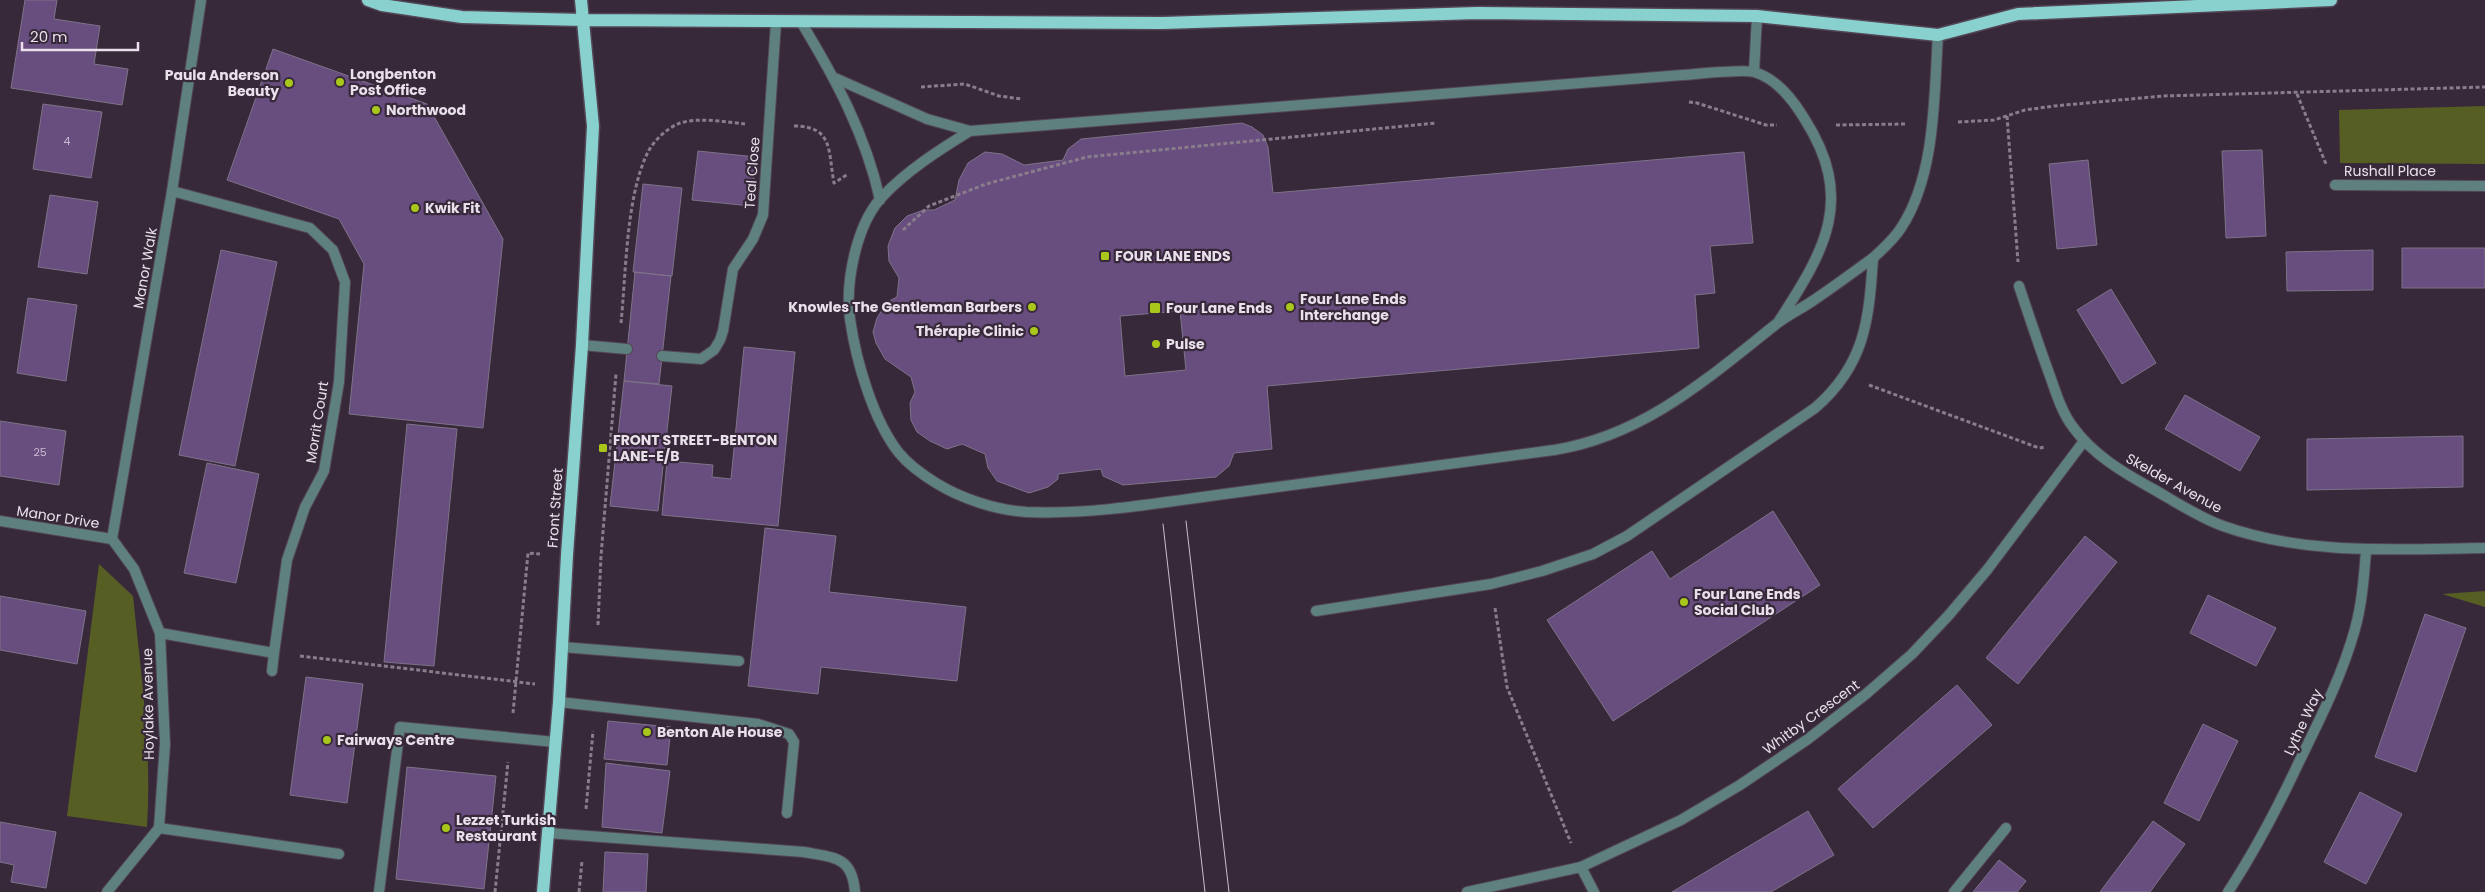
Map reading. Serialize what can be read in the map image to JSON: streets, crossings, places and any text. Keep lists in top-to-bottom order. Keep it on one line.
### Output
{"streets":{"main road":["Front Street"],"street":["Rushall Place","Teal Close","Manor Walk","Morrit Court","Skelder Avenue","Manor Drive","Hoylake Avenue","Whitby Crescent","Lythe Way"]},"crossings":[["Manor Walk","Morrit Court"],["Manor Walk","Manor Drive"],["Manor Walk","Hoylake Avenue"],["Skelder Avenue","Whitby Crescent"],["Skelder Avenue","Lythe Way"],["Manor Drive","Hoylake Avenue"]],"places":{"other":["Longbenton Post Office","Paula Anderson Beauty","Northwood","Kwik Fit","Knowles The Gentleman Barbers","Four Lane Ends Interchange","Thérapie Clinic","Pulse","Four Lane Ends Social Club","Benton Ale House","Fairways Centre","Lezzet Turkish Restaurant"],"transit":["FOUR LANE ENDS","Four Lane Ends","FRONT STREET-BENTON LANE-E/B"]},"house_numbers":["4","25"],"scale_bar":"20 m"}
